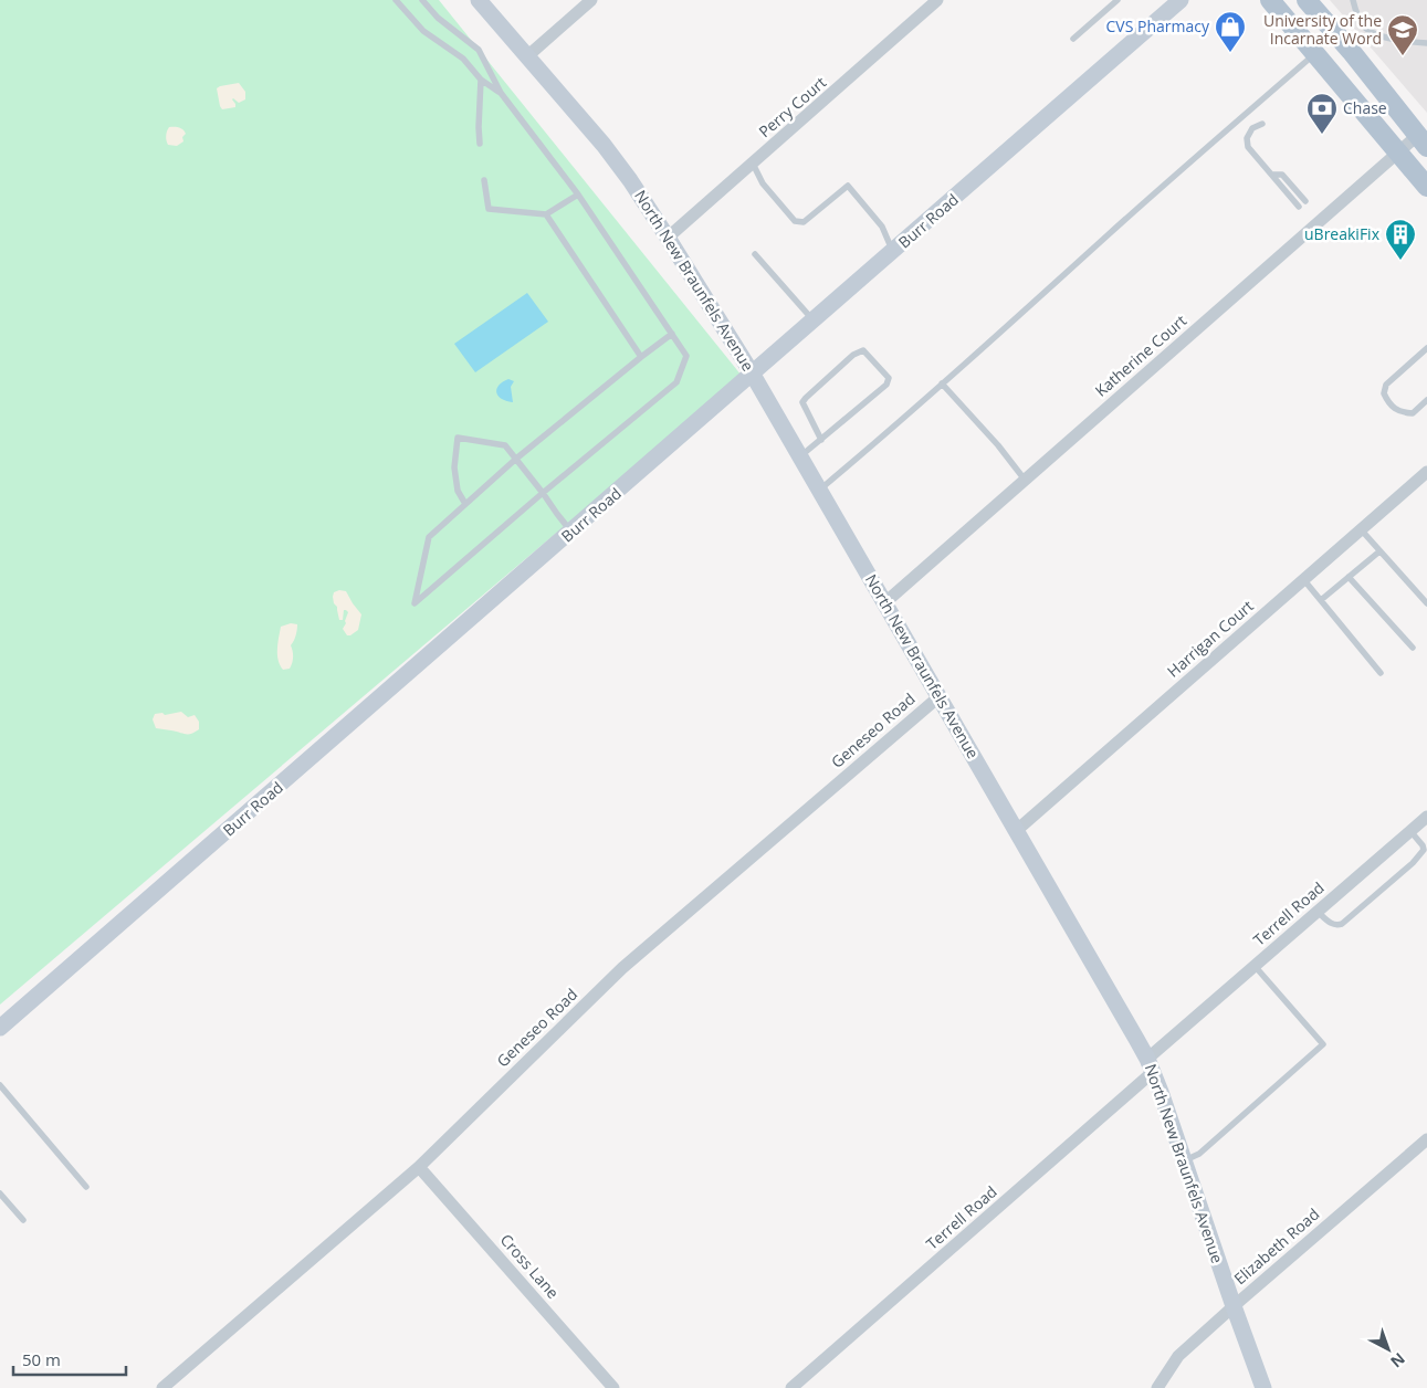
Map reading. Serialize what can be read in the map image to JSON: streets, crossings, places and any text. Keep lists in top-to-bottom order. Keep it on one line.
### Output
{"streets":{"street":["Perry Court","Burr Road","North New Braunfels Avenue","Katherine Court","Harrigan Court","Geneseo Road","Terrell Road","Elizabeth Road","Cross Lane"]},"crossings":[["Perry Court","North New Braunfels Avenue"],["Burr Road","North New Braunfels Avenue"],["North New Braunfels Avenue","Katherine Court"],["North New Braunfels Avenue","Harrigan Court"],["North New Braunfels Avenue","Geneseo Road"],["North New Braunfels Avenue","Terrell Road"],["North New Braunfels Avenue","Elizabeth Road"],["Geneseo Road","Cross Lane"]],"places":{"shop":["CVS Pharmacy"],"school or university":["University of the Incarnate Word"],"bank":["Chase"],"building":["uBreakiFix"]},"scale_bar":"50 m","north":"bottom right"}
